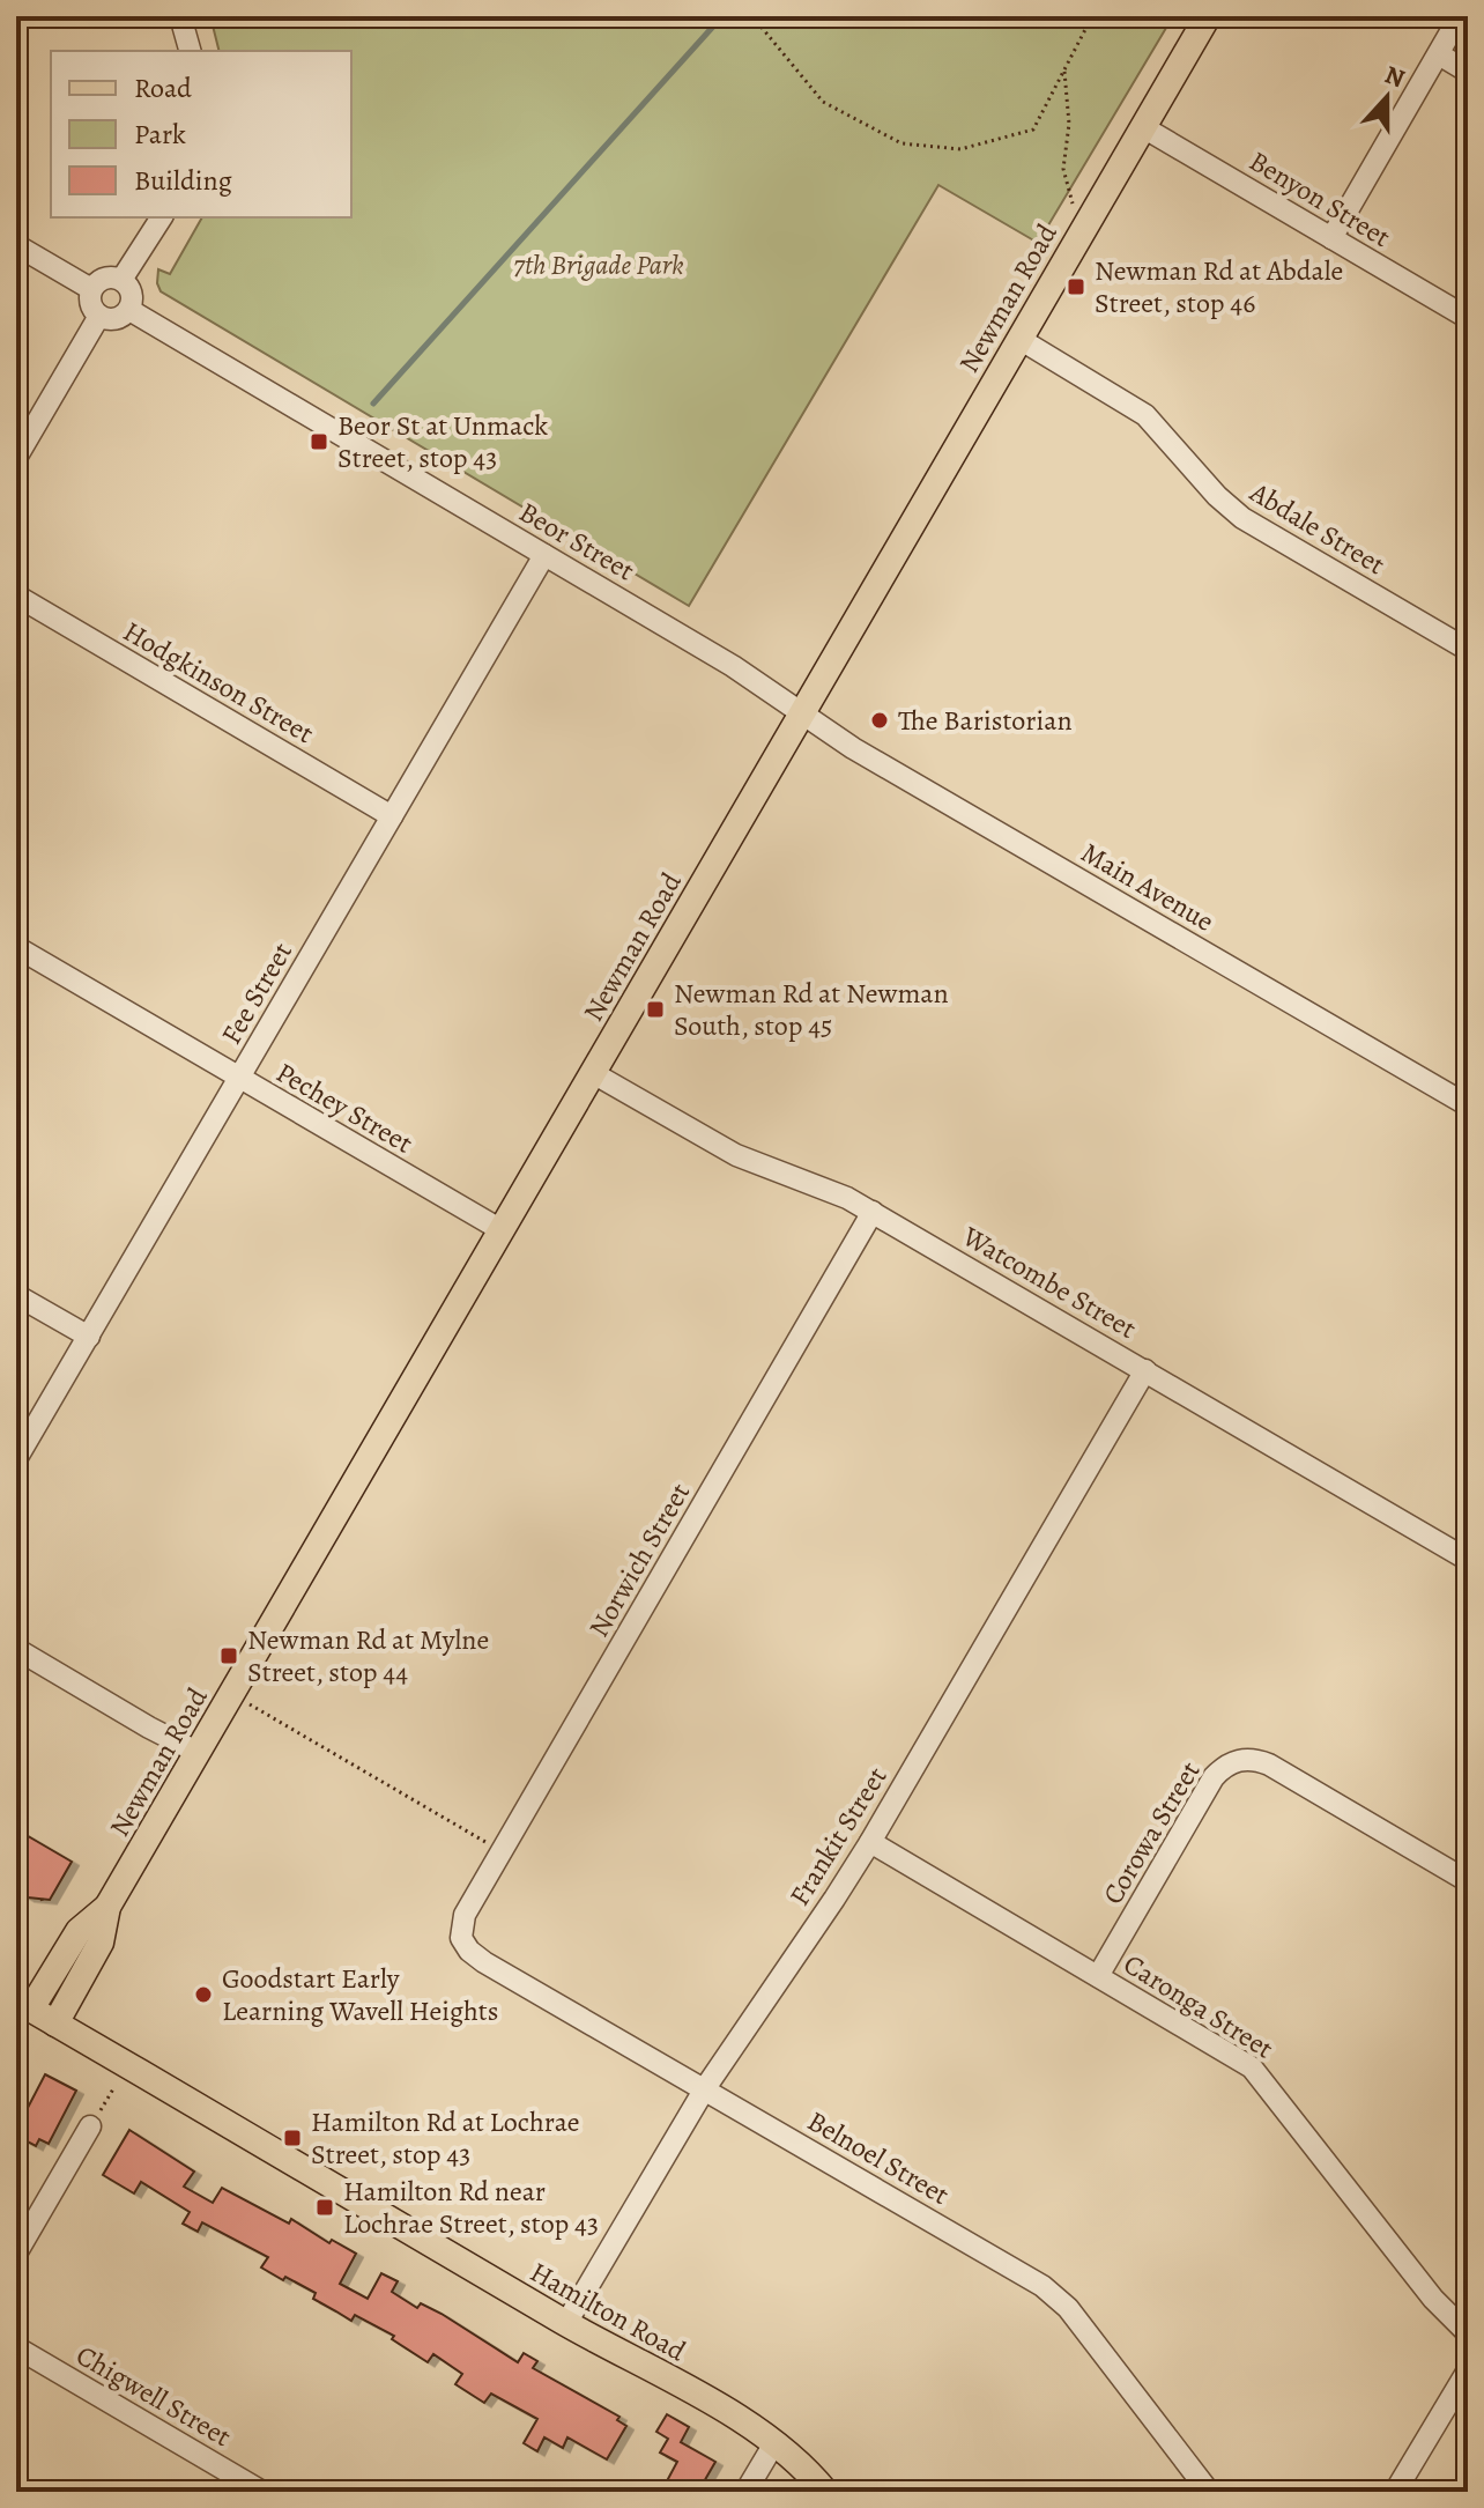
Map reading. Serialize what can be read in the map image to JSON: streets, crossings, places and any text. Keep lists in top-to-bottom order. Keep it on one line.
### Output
{"streets":{"main road":["Newman Road","Hamilton Road"],"street":["Benyon Street","Abdale Street","Beor Street","Hodgkinson Street","Main Avenue","Fee Street","Pechey Street","Watcombe Street","Norwich Street","Corowa Street","Frankit Street","Caronga Street","Belnoel Street","Chigwell Street"]},"crossings":[["Benyon Street","Newman Road"],["Newman Road","Abdale Street"],["Newman Road","Beor Street"],["Newman Road","Main Avenue"],["Newman Road","Pechey Street"],["Newman Road","Watcombe Street"],["Newman Road","Hamilton Road"],["Beor Street","Main Avenue"],["Beor Street","Fee Street"],["Hodgkinson Street","Fee Street"],["Fee Street","Pechey Street"],["Watcombe Street","Norwich Street"],["Watcombe Street","Frankit Street"],["Norwich Street","Belnoel Street"],["Corowa Street","Caronga Street"],["Frankit Street","Caronga Street"],["Frankit Street","Belnoel Street"],["Frankit Street","Hamilton Road"]],"parks":["7th Brigade Park"],"places":{"transit":["Newman Rd at Abdale Street, stop 46","Beor St at Unmack Street, stop 43","Newman Rd at Newman South, stop 45","Newman Rd at Mylne Street, stop 44","Hamilton Rd at Lochrae Street, stop 43","Hamilton Rd near Lochrae Street, stop 43"],"other":["The Baristorian","Goodstart Early Learning Wavell Heights"]},"legend":["Road","Park","Building"],"north":"top"}
